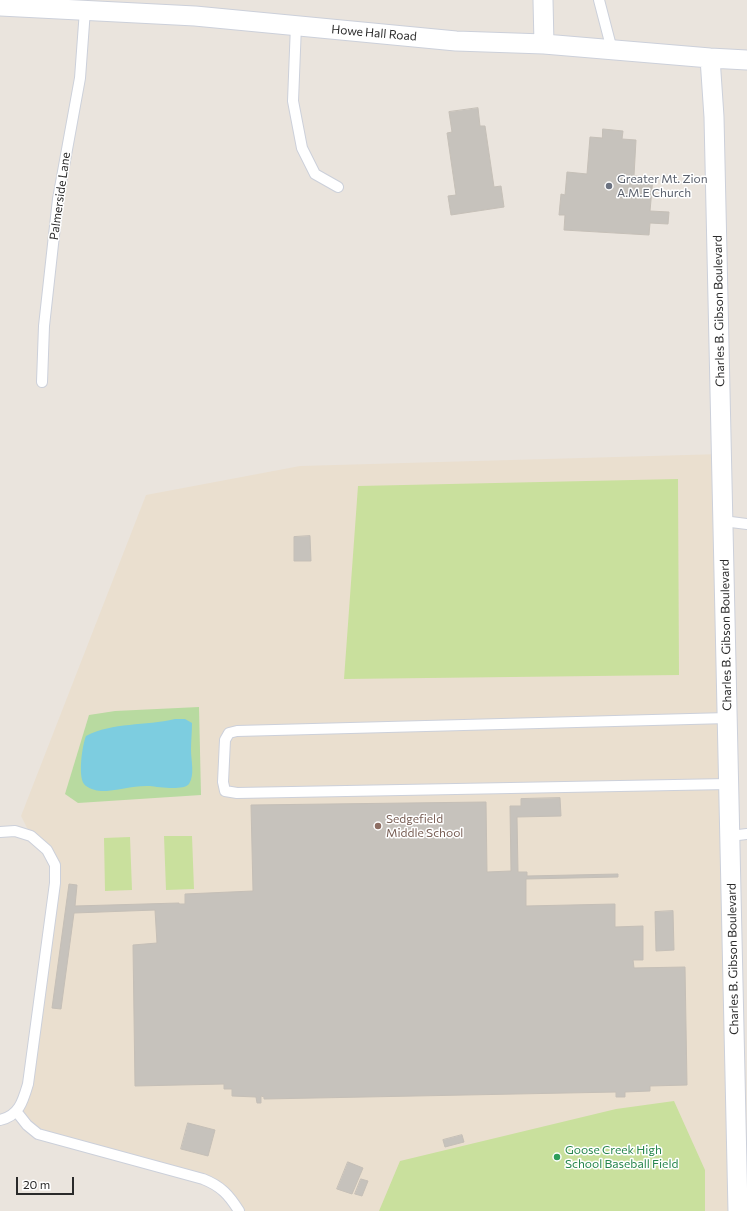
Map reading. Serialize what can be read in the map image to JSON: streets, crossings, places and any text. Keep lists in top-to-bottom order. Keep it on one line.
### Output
{"streets":{"street":["Howe Hall Road","Charles B. Gibson Boulevard"],"lane":["Palmerside Lane"]},"crossings":[["Howe Hall Road","Palmerside Lane"],["Howe Hall Road","Charles B. Gibson Boulevard"]],"places":["Greater Mt. Zion A.M.E Church","Sedgefield Middle School","Goose Creek High School Baseball Field"],"scale_bar":"20 m"}
